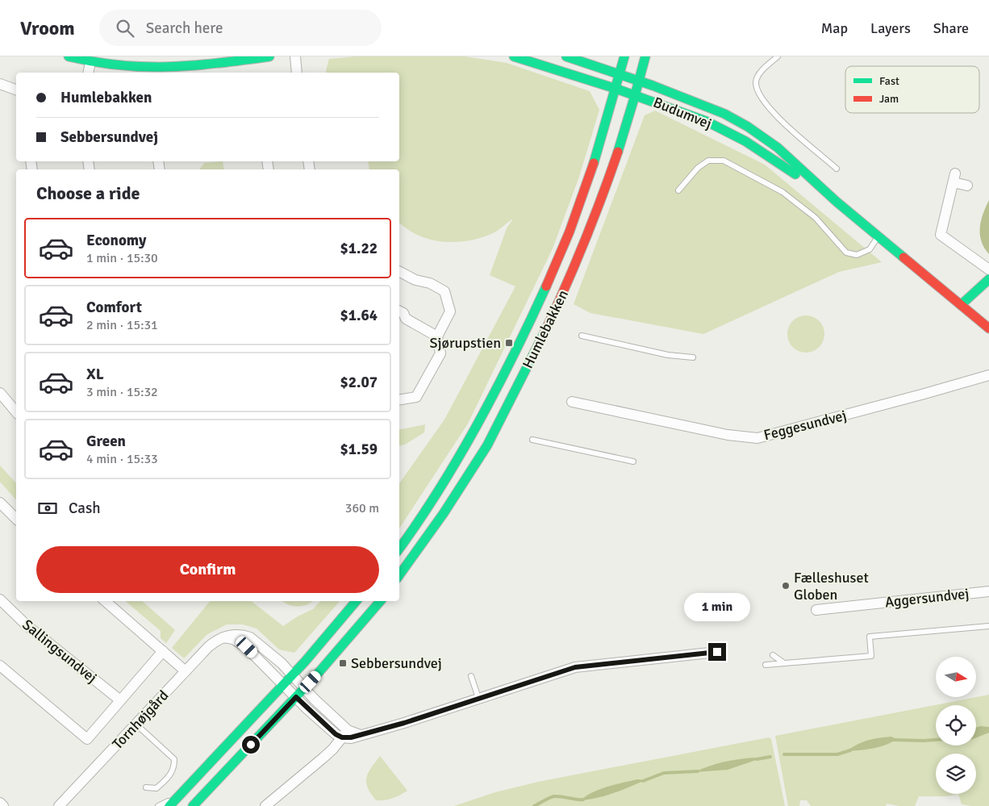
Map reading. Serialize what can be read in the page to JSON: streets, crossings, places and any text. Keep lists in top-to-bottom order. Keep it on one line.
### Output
{"streets":{"street":["Budumvej","Humlebakken","Feggesundvej","Aggersundvej","Sallingsundvej","Tornhøjgård"]},"crossings":[["Budumvej","Humlebakken"]],"places":{"transit":["Sjørupstien","Sebbersundvej"],"other":["Fælleshuset Globen"]},"legend":["Fast","Jam"],"north":"right","page":{"header":"Vroom","search":"Search here","nav":["Map","Layers","Share"],"banner":["Humlebakken","Sebbersundvej"],"heading":"Choose a ride","list":[{"name":"Economy","note":"1 min · 15:30","value":"$1.22"},{"name":"Comfort","note":"2 min · 15:31","value":"$1.64"},{"name":"XL","note":"3 min · 15:32","value":"$2.07"},{"name":"Green","note":"4 min · 15:33","value":"$1.59"}],"pay":["Cash","360 m"],"buttons":"Confirm","bubble":"1 min"}}
